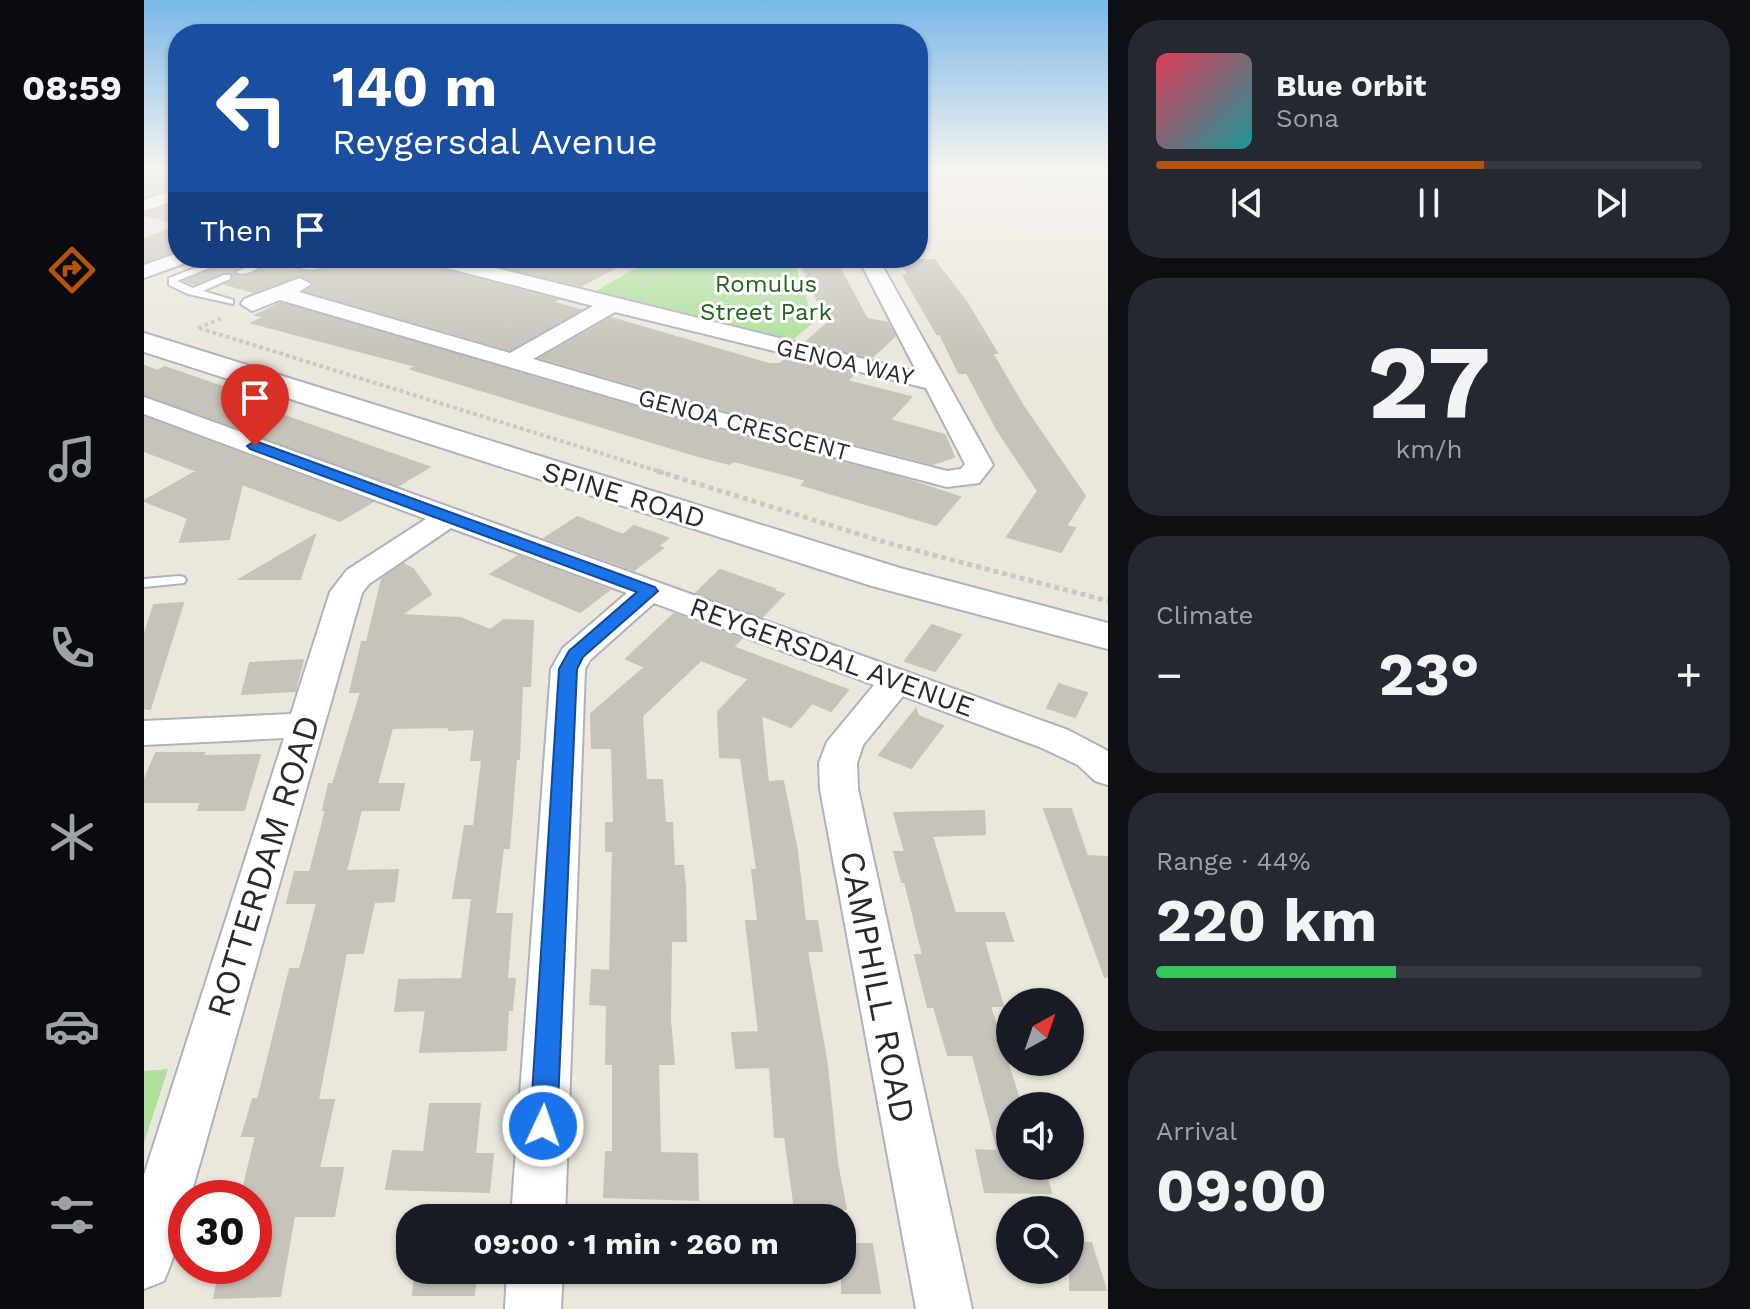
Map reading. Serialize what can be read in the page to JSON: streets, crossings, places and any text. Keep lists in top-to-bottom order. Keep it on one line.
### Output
{"streets":{"main road":["SPINE ROAD"],"street":["GENOA WAY","GENOA CRESCENT","REYGERSDAL AVENUE","ROTTERDAM ROAD","CAMPHILL ROAD"]},"crossings":[["GENOA WAY","GENOA CRESCENT"],["REYGERSDAL AVENUE","ROTTERDAM ROAD"],["REYGERSDAL AVENUE","CAMPHILL ROAD"]],"parks":["Romulus Street Park"],"north":"top right","page":{"tabs":"08:59","turn":["140 m","Reygersdal Avenue"],"song":["Blue Orbit","Sona"],"then":"Then","tile":[["27","km/h"],"Climate",["Range · 44%","220 km"],["Arrival","09:00"]],"heat":["−","23°","+"],"limit":"30","trip":"09:00 · 1 min · 260 m"}}
